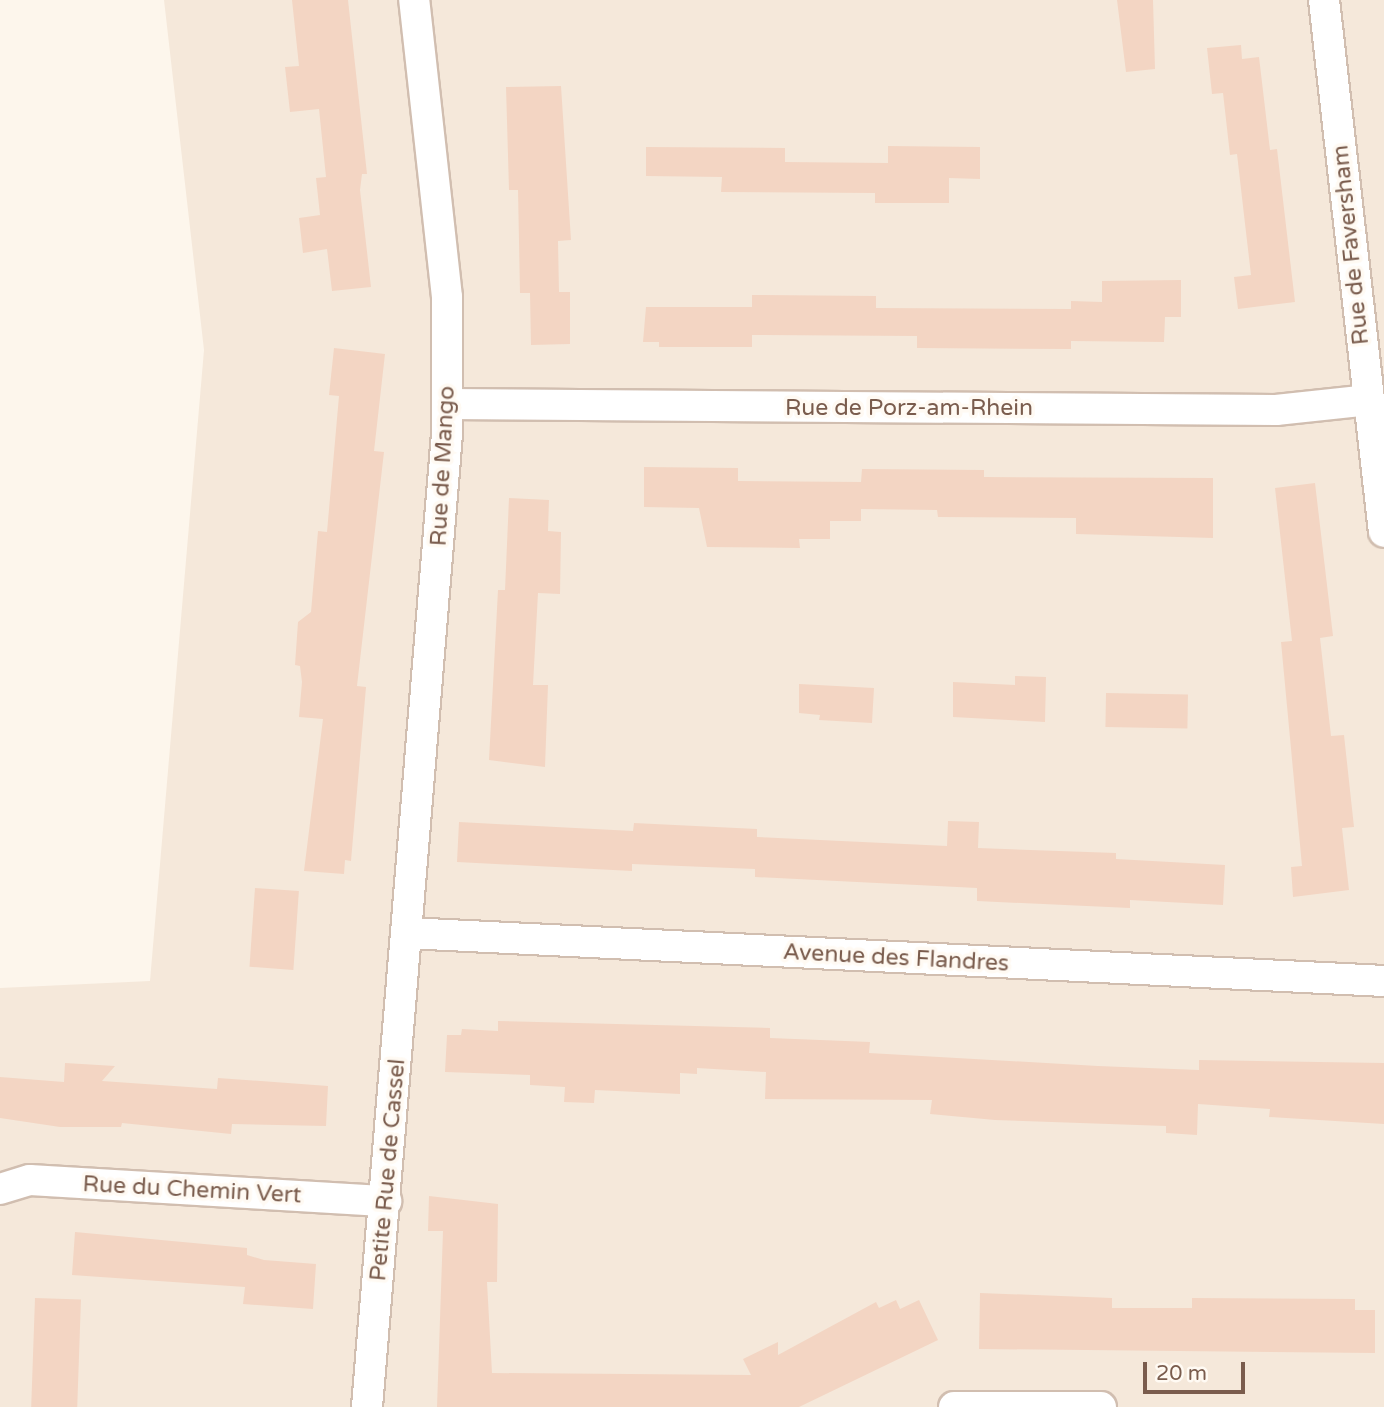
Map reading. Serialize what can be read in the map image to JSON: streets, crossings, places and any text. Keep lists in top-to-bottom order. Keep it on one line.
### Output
{"streets":{"street":["Rue de Faversham","Rue de Porz-am-Rhein","Rue de Mango","Avenue des Flandres","Petite Rue de Cassel","Rue du Chemin Vert"]},"crossings":[["Rue de Faversham","Rue de Porz-am-Rhein"],["Rue de Porz-am-Rhein","Rue de Mango"],["Rue de Mango","Avenue des Flandres"],["Rue de Mango","Petite Rue de Cassel"],["Avenue des Flandres","Petite Rue de Cassel"],["Petite Rue de Cassel","Rue du Chemin Vert"]],"scale_bar":"20 m"}
